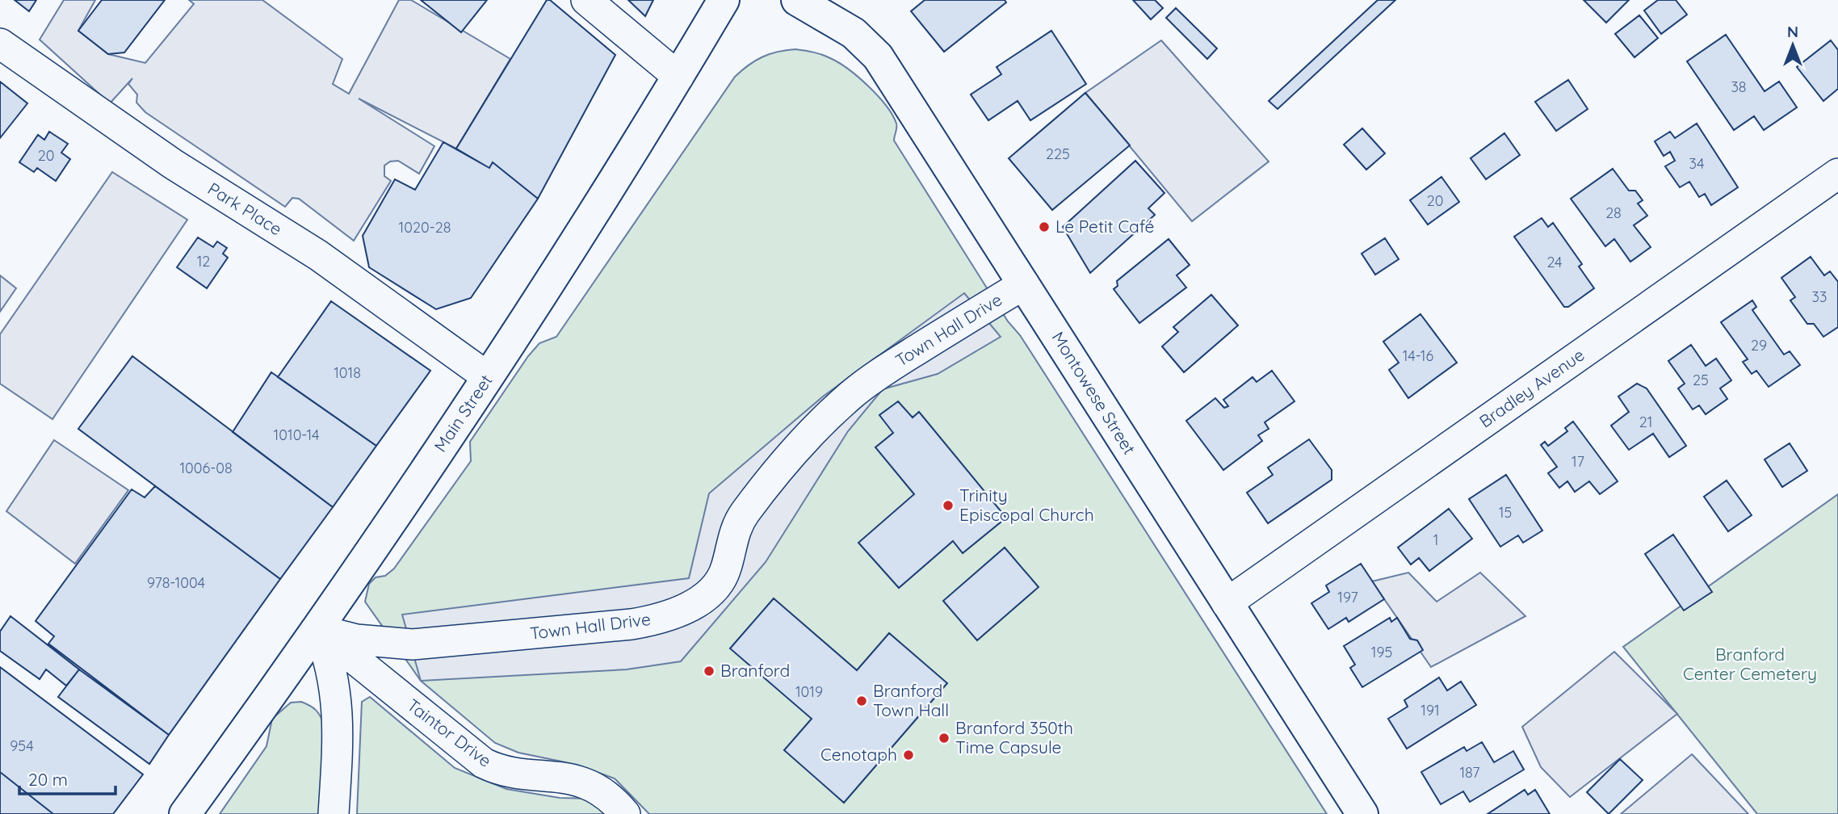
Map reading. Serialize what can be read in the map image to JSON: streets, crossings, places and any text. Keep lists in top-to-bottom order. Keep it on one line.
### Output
{"streets":{"street":["Park Place","Town Hall Drive","Bradley Avenue","Montowese Street","Main Street","Taintor Drive"]},"crossings":[["Park Place","Main Street"],["Town Hall Drive","Montowese Street"],["Town Hall Drive","Main Street"],["Town Hall Drive","Taintor Drive"],["Bradley Avenue","Montowese Street"],["Main Street","Taintor Drive"]],"parks":["Branford Center Cemetery"],"places":["Le Petit Café","Trinity Episcopal Church","Branford","Branford Town Hall","Branford 350th Time Capsule","Cenotaph"],"house_numbers":["38","225","20","34","20","28","1020-28","12","24","33","29","14-16","1018","25","21","1010-14","17","1006-08","15","1","978-1004","197","195","1019","191","954","187"],"scale_bar":"20 m","north":"top"}
